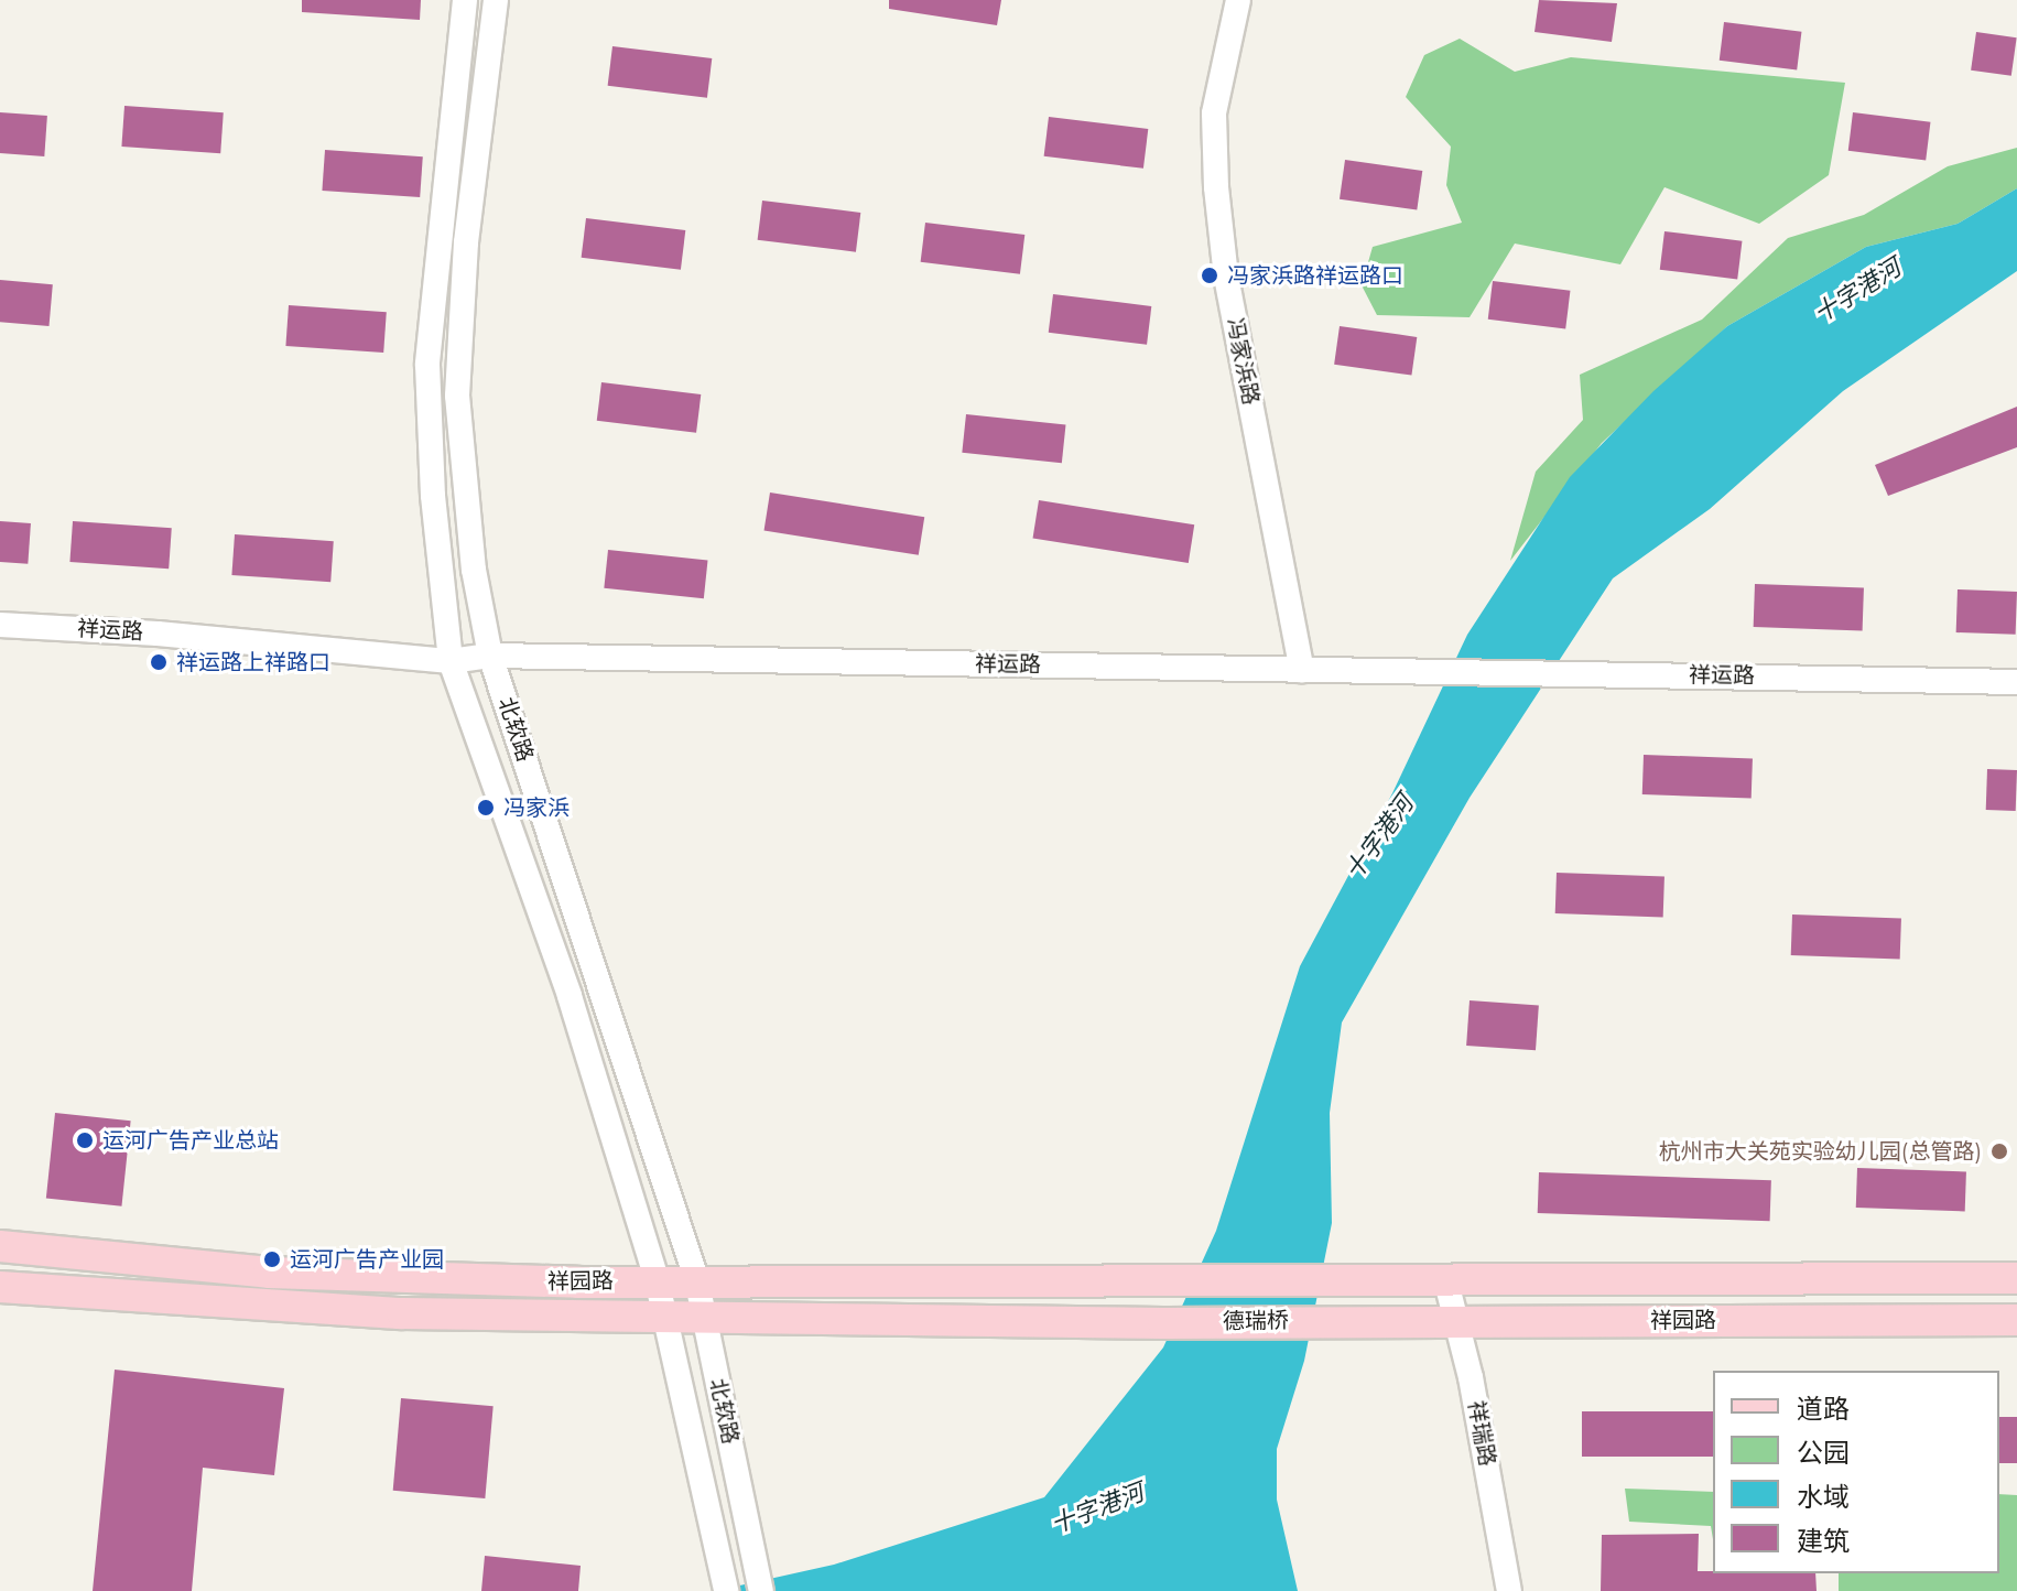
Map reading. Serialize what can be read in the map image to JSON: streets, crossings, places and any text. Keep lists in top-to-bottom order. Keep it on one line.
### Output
{"streets":{"main road":["祥园路","德瑞桥"],"street":["冯家浜路","祥运路","北软路","祥瑞路"]},"crossings":[["冯家浜路","祥运路"],["祥运路","北软路"],["北软路","祥园路"],["祥园路","德瑞桥"],["祥园路","祥瑞路"]],"water":["十字港河"],"places":["冯家浜路祥运路口","祥运路上祥路口","冯家浜","运河广告产业总站","杭州市大关苑实验幼儿园(总管路)","运河广告产业园"],"legend":["道路","公园","水域","建筑"]}
